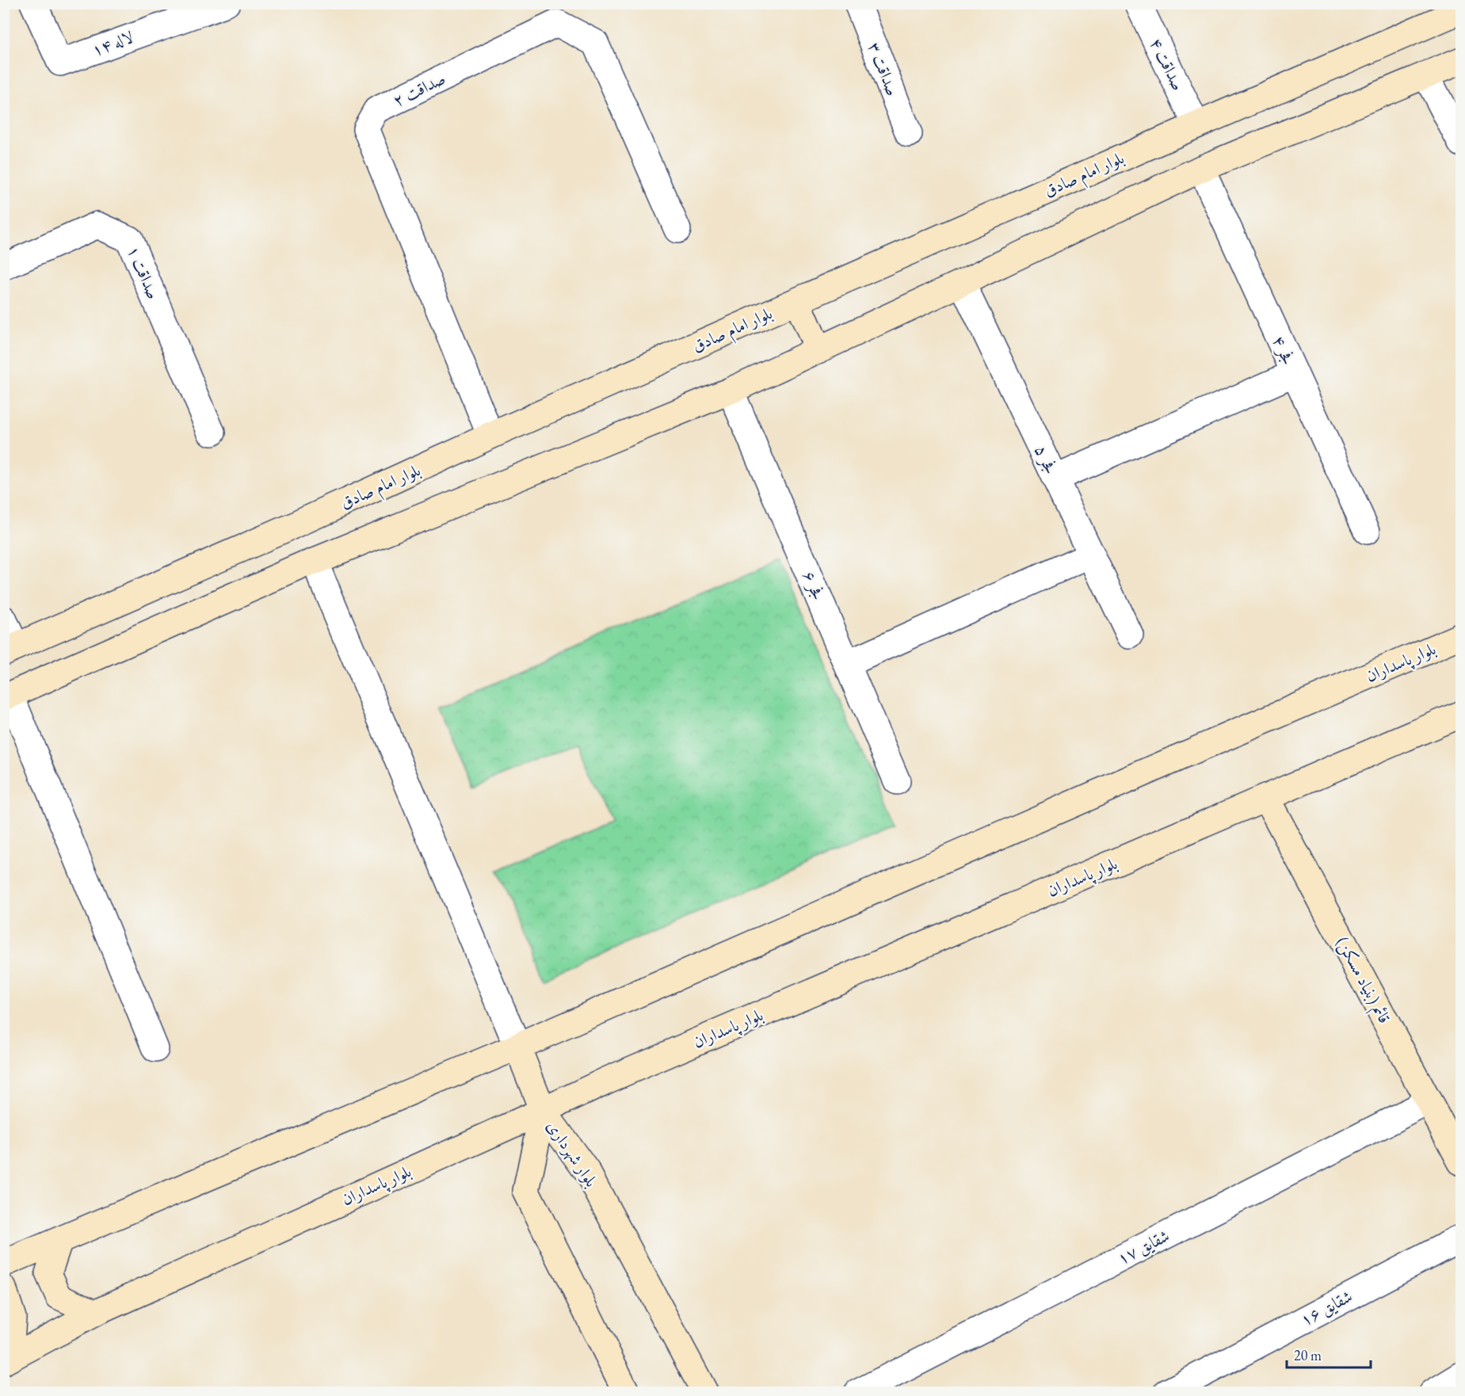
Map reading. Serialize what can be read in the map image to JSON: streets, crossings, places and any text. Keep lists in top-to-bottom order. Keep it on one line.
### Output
{"streets":{"main road":["بلوار امام صادق","بلوار پاسداران","قائم (بنیاد مسکن)","بلوار شهرداری"],"street":["لاله ۱۴","صداقت ۴","صداقت ۳","صداقت ۲","صداقت ۱","فجر ۴","فجر ۵","فجر ۶","شقایق ۱۷","شقایق ۱۶"]},"crossings":[["صداقت ۴","بلوار امام صادق"],["صداقت ۲","بلوار امام صادق"],["بلوار پاسداران","قائم (بنیاد مسکن)"],["بلوار پاسداران","بلوار شهرداری"],["قائم (بنیاد مسکن)","شقایق ۱۷"]],"scale_bar":"20 m"}
